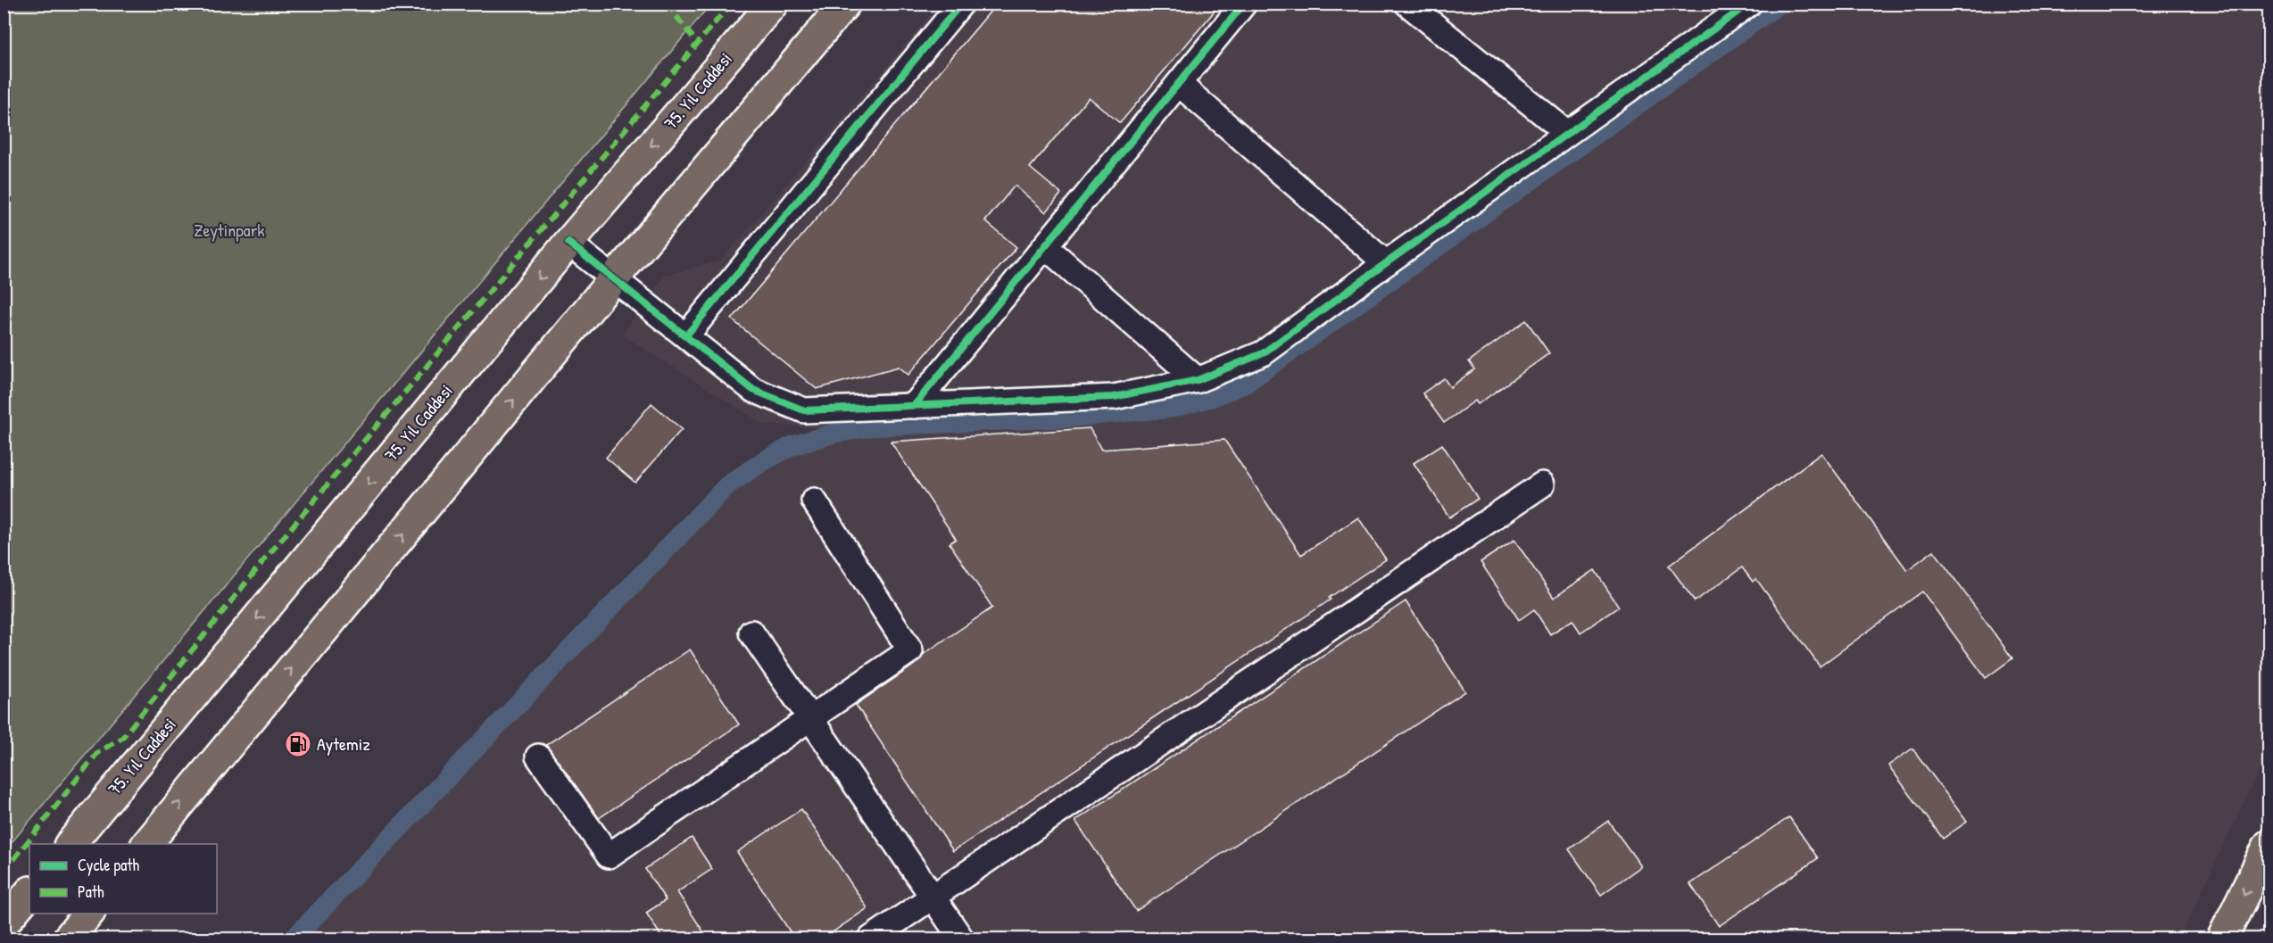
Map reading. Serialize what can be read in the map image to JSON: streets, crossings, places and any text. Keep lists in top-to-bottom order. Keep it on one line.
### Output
{"streets":{"main road":["75. Yıl Caddesi"]},"parks":["Zeytinpark"],"places":{"fuel station":["Aytemiz"]},"legend":["Cycle path","Path"]}
